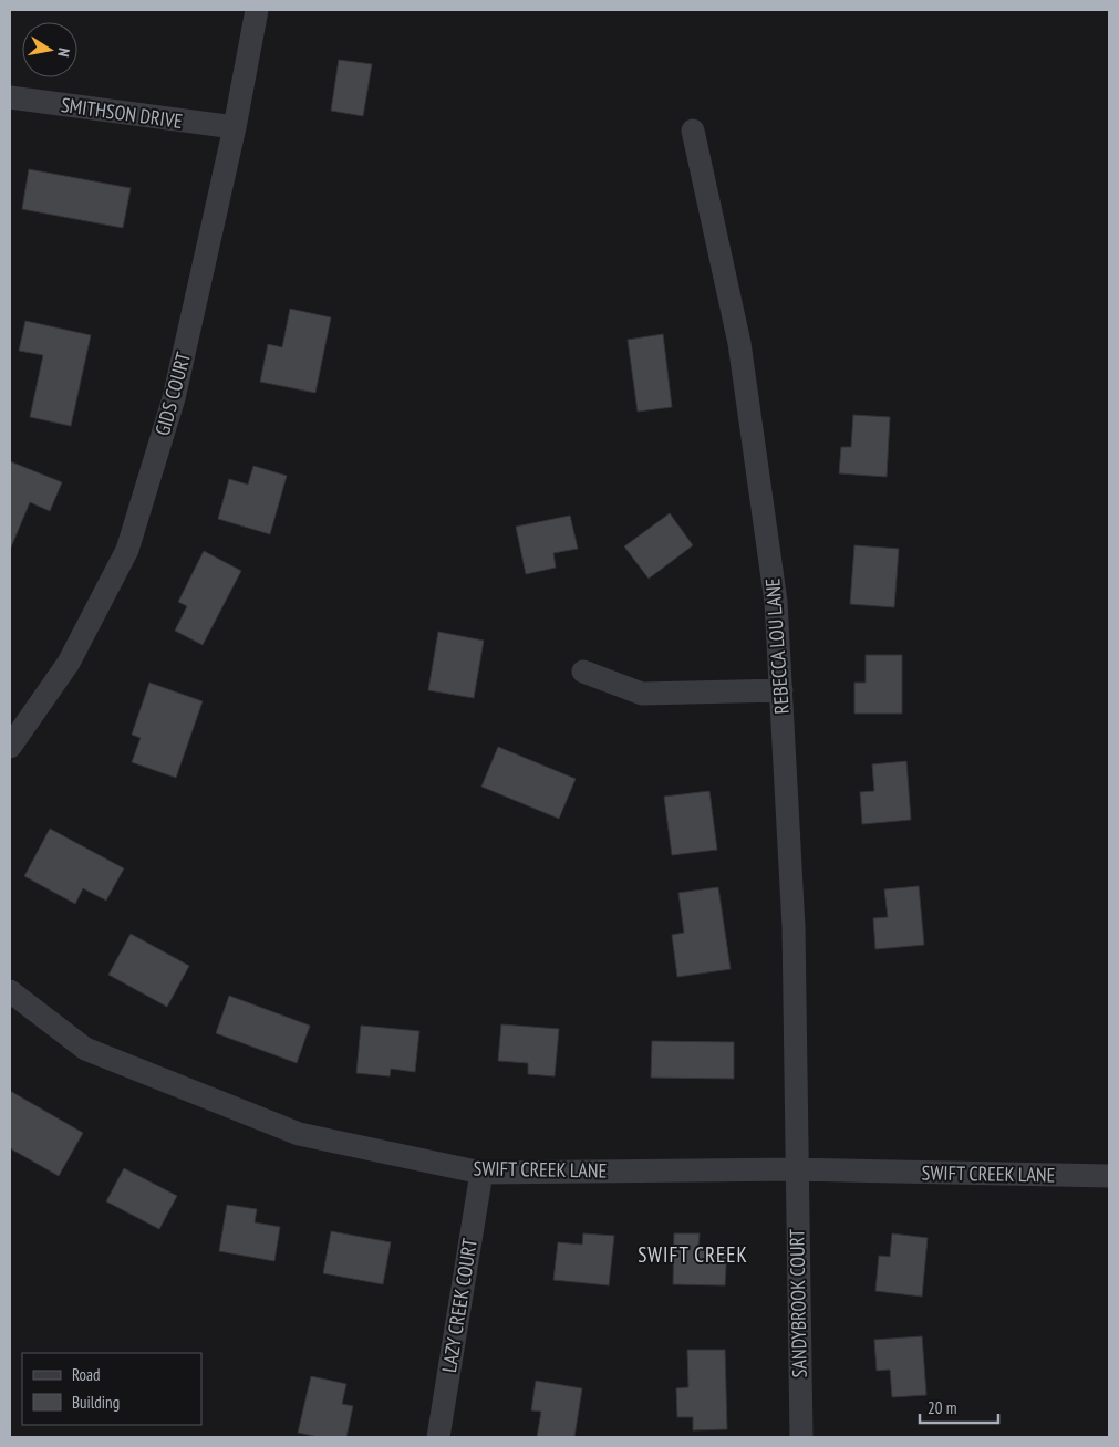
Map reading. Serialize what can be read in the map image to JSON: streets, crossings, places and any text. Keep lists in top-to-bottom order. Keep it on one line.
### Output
{"streets":{"street":["SMITHSON DRIVE","GIDS COURT","REBECCA LOU LANE","SWIFT CREEK LANE","SANDYBROOK COURT","LAZY CREEK COURT"]},"crossings":[["SMITHSON DRIVE","GIDS COURT"],["REBECCA LOU LANE","SWIFT CREEK LANE"],["REBECCA LOU LANE","SANDYBROOK COURT"],["SWIFT CREEK LANE","SANDYBROOK COURT"],["SWIFT CREEK LANE","LAZY CREEK COURT"]],"districts":["SWIFT CREEK"],"legend":["Road","Building"],"scale_bar":"20 m","north":"right"}
